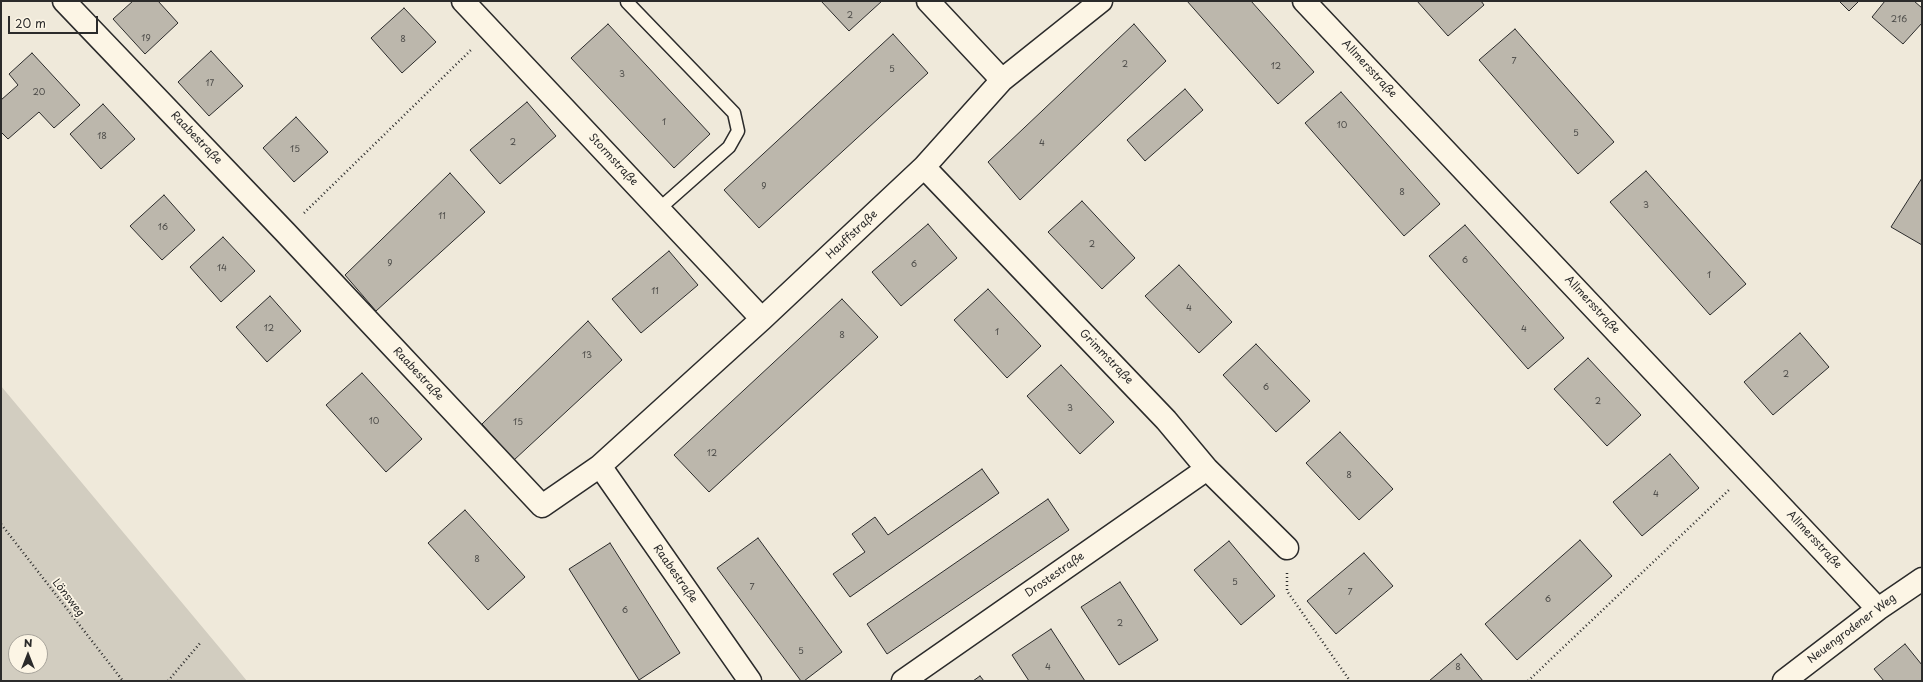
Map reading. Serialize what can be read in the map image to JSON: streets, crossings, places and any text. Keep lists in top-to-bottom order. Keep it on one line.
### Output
{"streets":{"street":["Allmersstraße","Raabestraße","Stormstraße","Hauffstraße","Grimmstraße","Drostestraße","Neuengrodener Weg"],"path":["Lönsweg"]},"crossings":[["Allmersstraße","Neuengrodener Weg"],["Raabestraße","Hauffstraße"],["Stormstraße","Hauffstraße"],["Hauffstraße","Grimmstraße"],["Grimmstraße","Drostestraße"]],"house_numbers":["2","216","19","8","7","2","12","5","3","17","20","1","10","5","18","2","4","15","9","8","3","11","16","2","6","9","6","14","1","11","4","12","4","1","8","13","2","6","2","3","10","15","12","8","4","8","5","7","7","6","6","2","5","4","8"],"scale_bar":"20 m","north":"top"}
